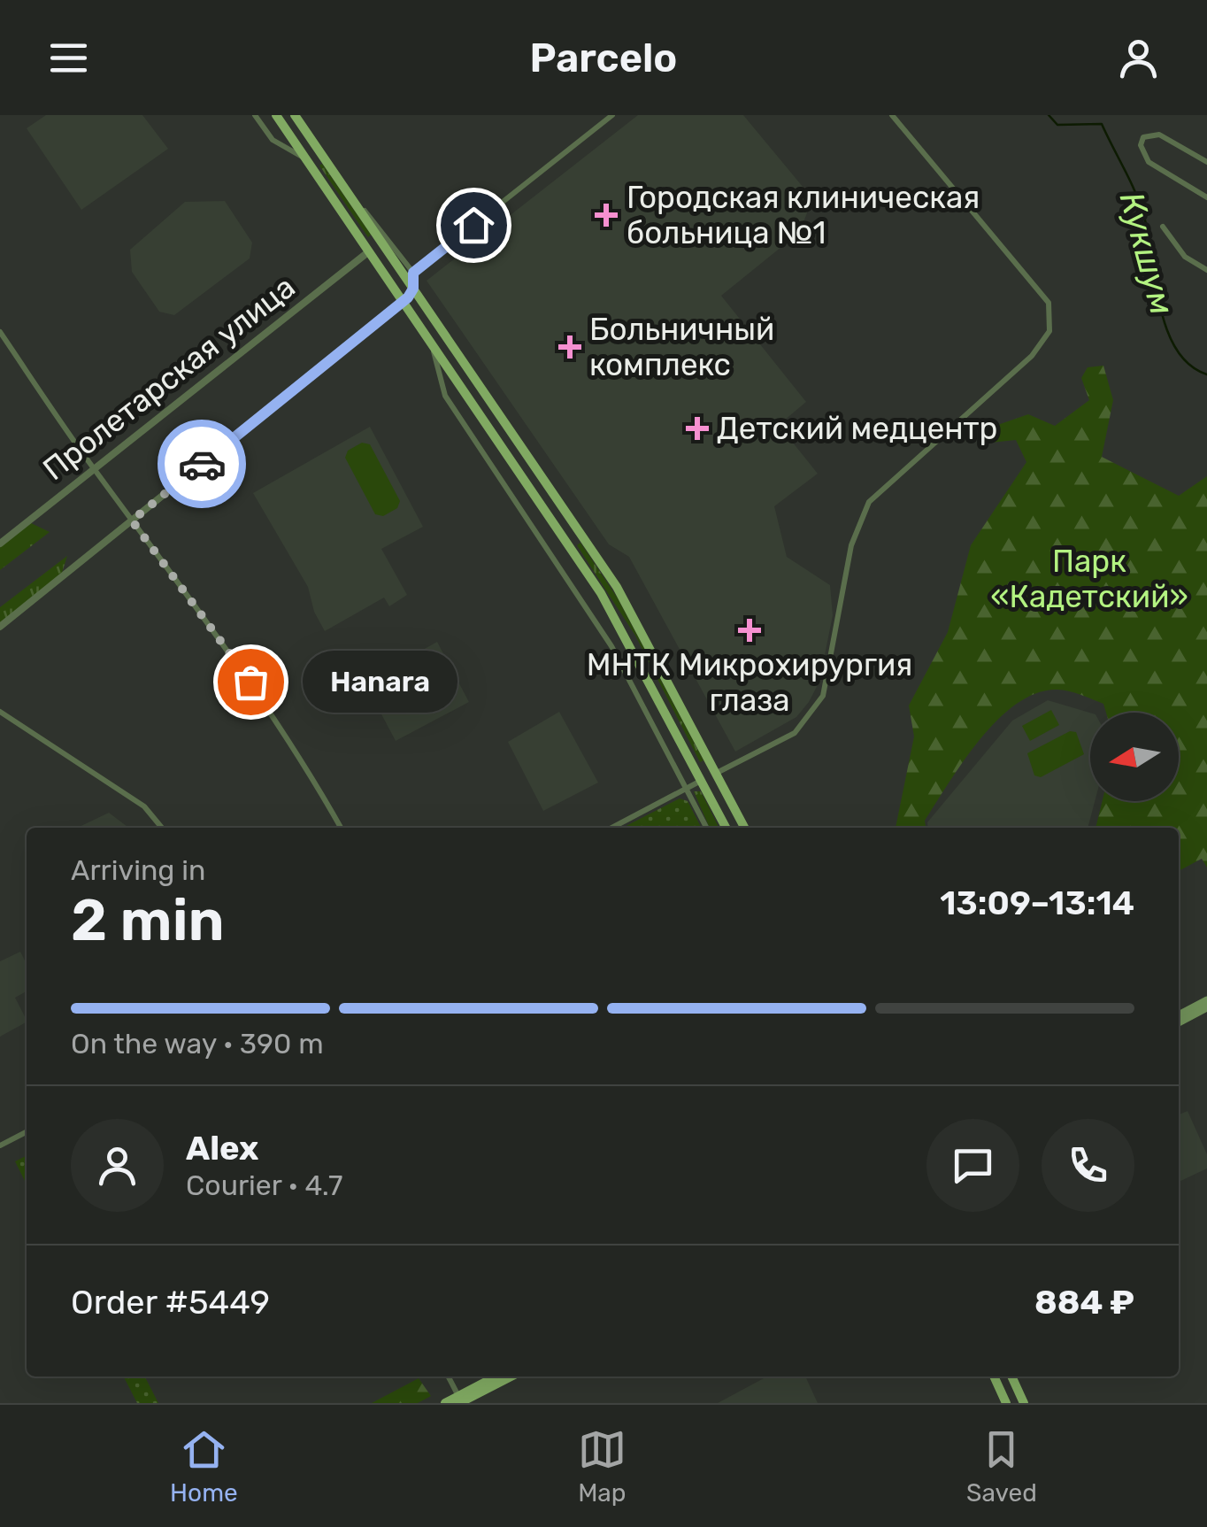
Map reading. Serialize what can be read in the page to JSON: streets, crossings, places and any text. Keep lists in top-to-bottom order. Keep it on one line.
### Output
{"streets":{"street":["Пролетарская улица"]},"water":["Кукшум"],"parks":["Парк «Кадетский»"],"places":{"health":["Городская клиническая больница №1","Больничный комплекс","Детский медцентр","МНТК Микрохирургия глаза"],"other":["Hanara"]},"north":"left","page":{"header":"Parcelo","bubble":"Hanara","heading":["2 min","Arriving in","13:09–13:14"],"panel":["Alex","Courier · 4.7","Order #5449","884 ₽"],"bar":"On the way · 390 m","tabs":["Home","Map","Saved"]}}
